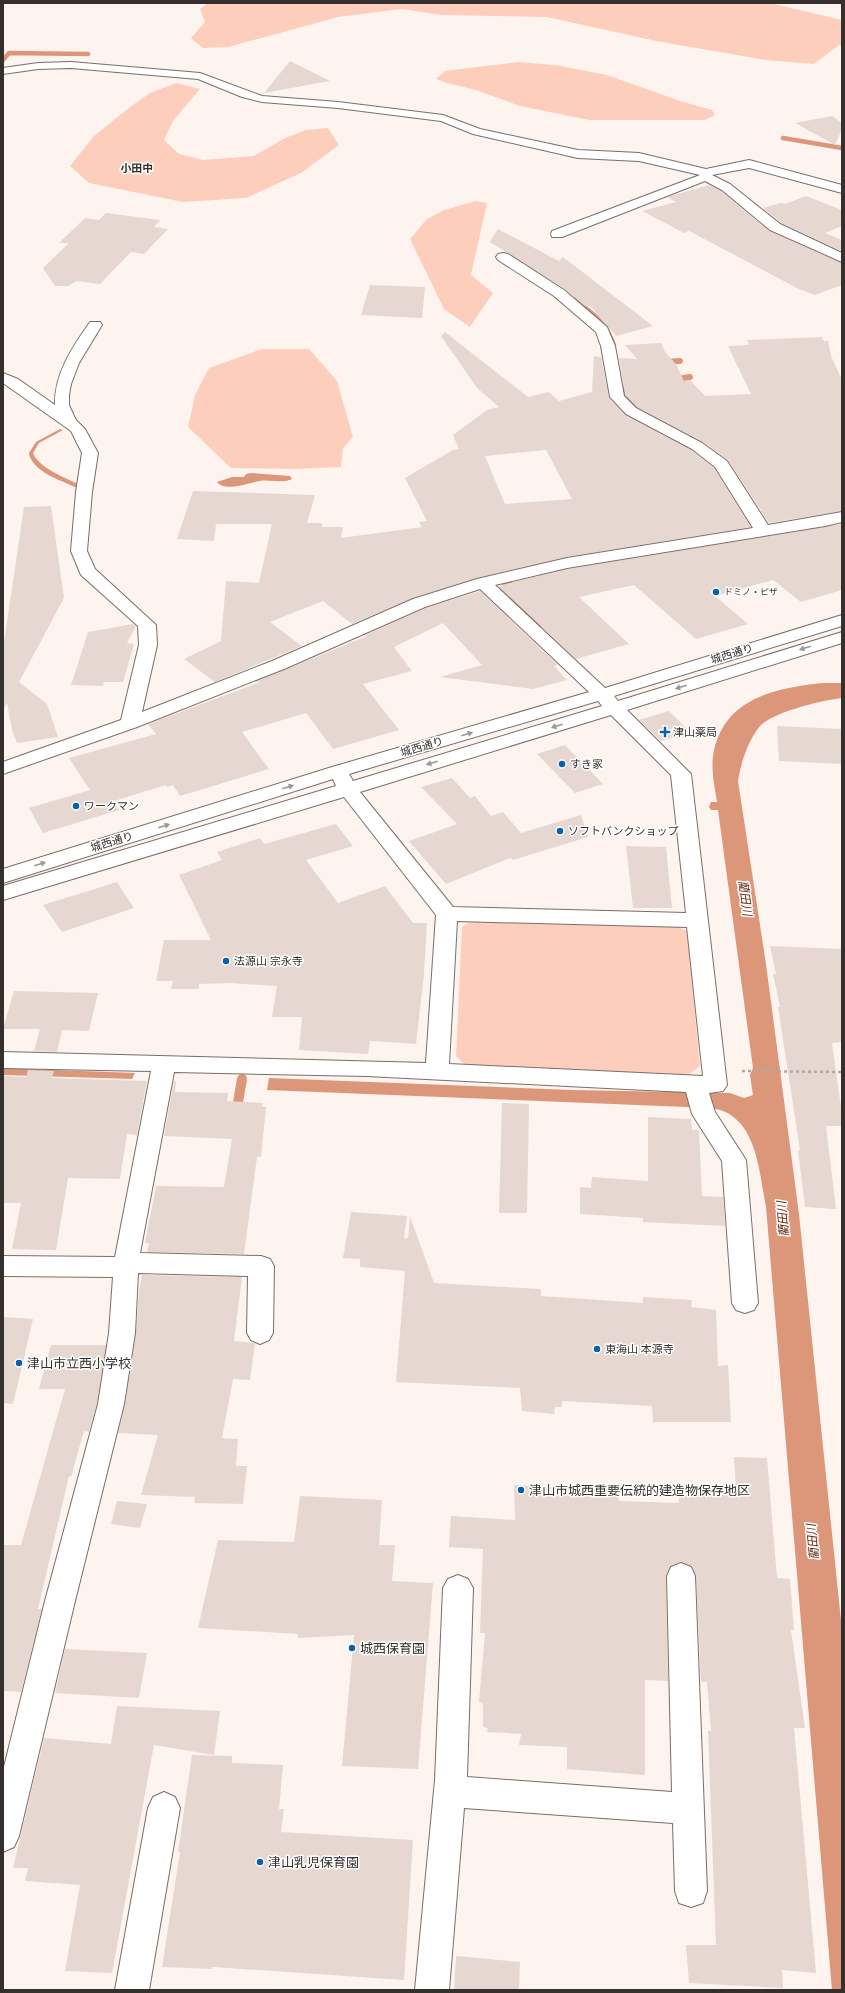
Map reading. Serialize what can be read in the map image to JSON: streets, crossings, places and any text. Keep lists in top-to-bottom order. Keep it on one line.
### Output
{"streets":{"street":["城西通り"]},"districts":["小田中"],"water":["藺田川"],"places":{"other":["ドミノ・ピザ","すき家","ワークマン","ソフトバンクショップ","法源山 宗永寺","東海山 本源寺","津山市立西小学校","津山市城西重要伝統的建造物保存地区","城西保育園","津山乳児保育園"],"health":["津山薬局"]}}
